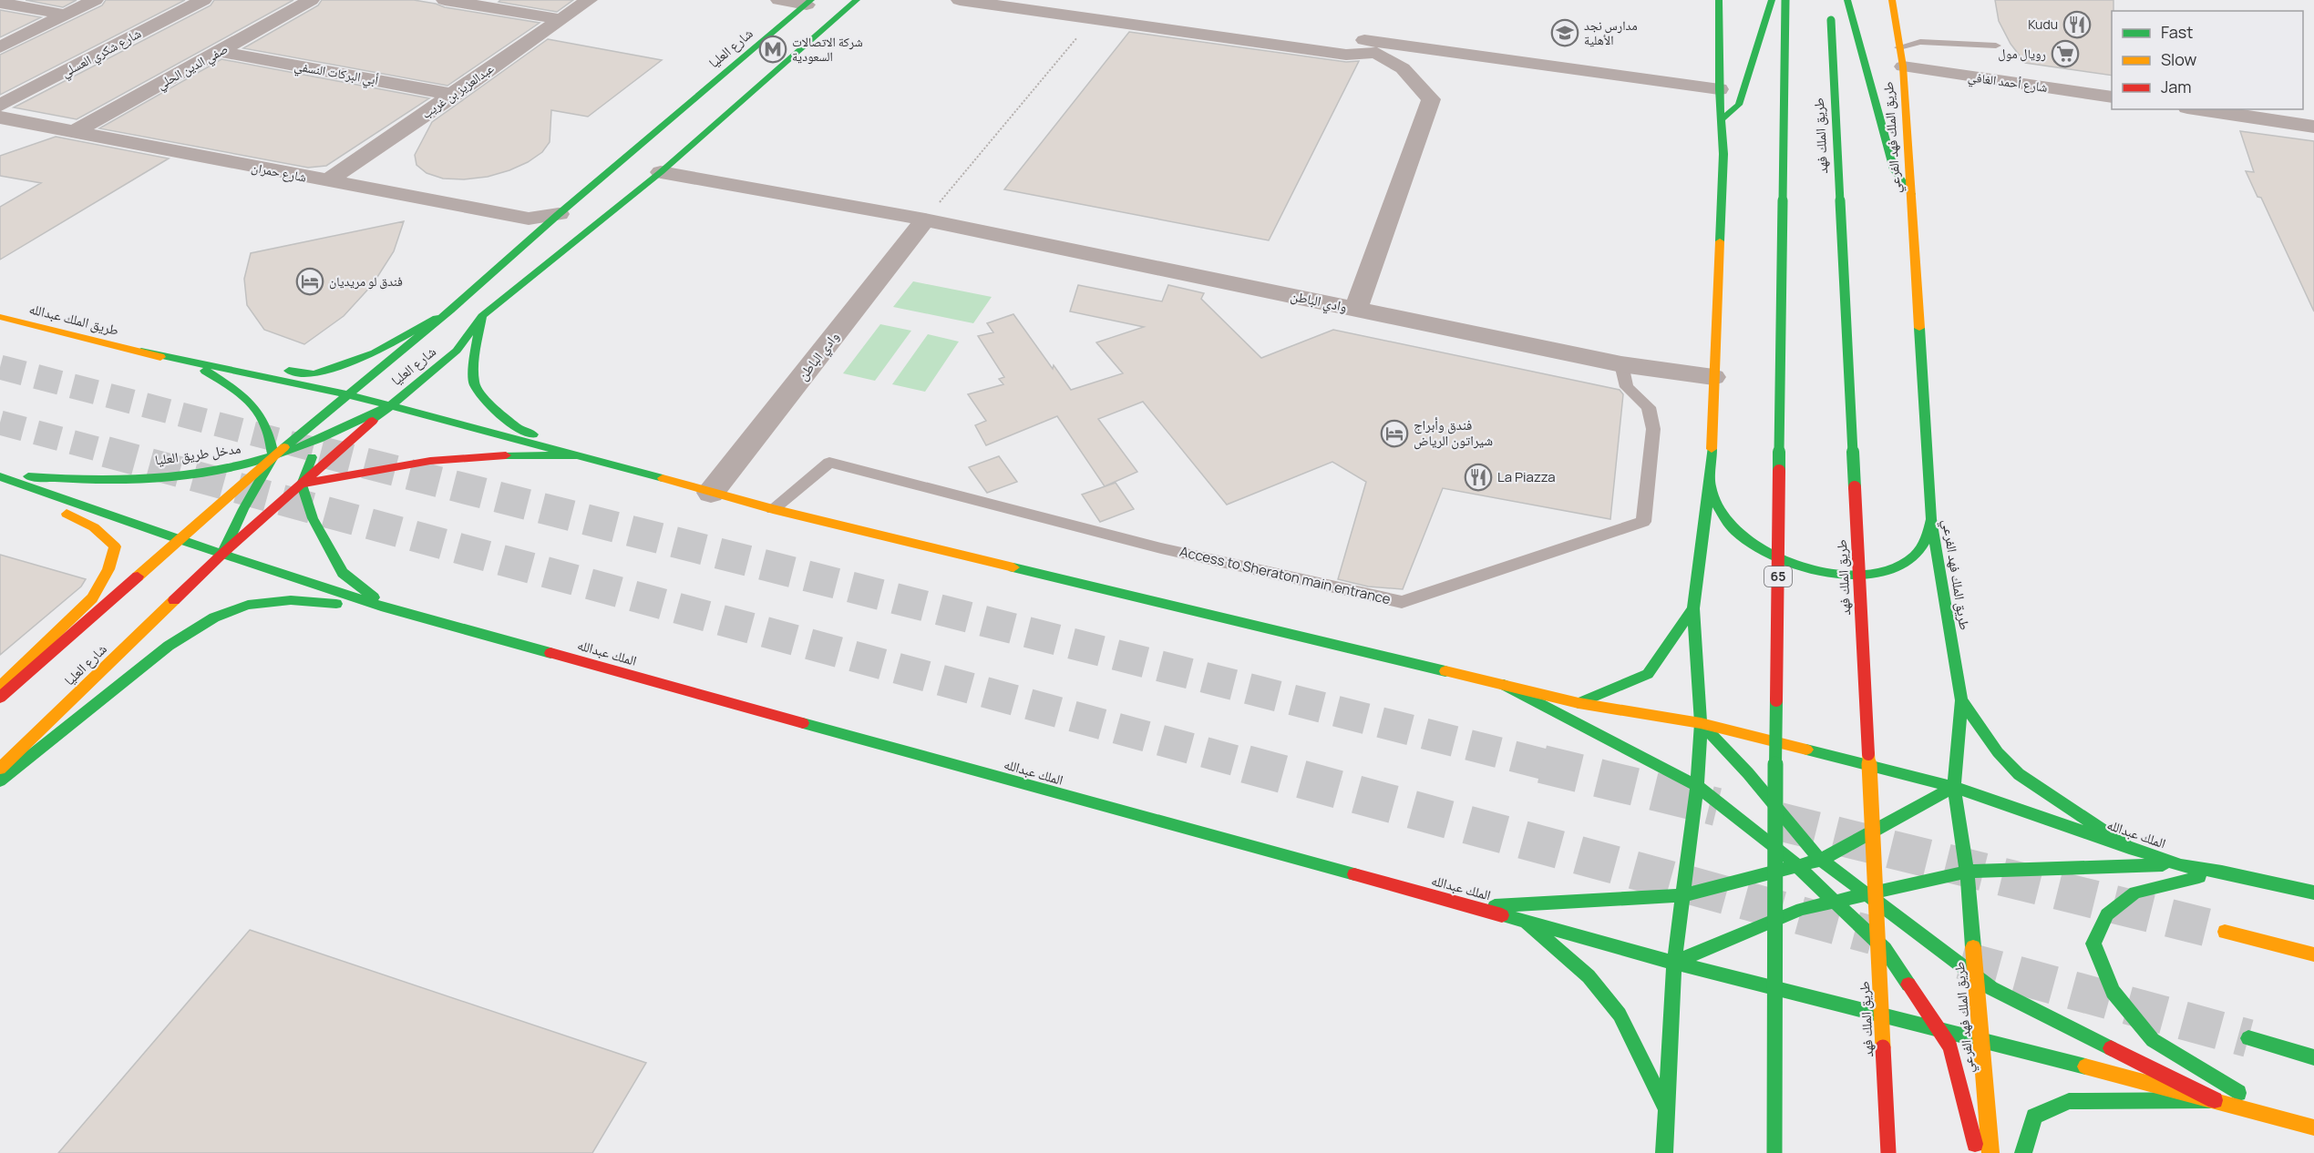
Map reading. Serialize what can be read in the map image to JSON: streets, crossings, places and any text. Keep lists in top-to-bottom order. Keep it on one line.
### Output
{"streets":{"main road":["شارع العليا","طريق الملك فهد","طريق الملك فهد الفرعي","طريق الملك عبدالله","مدخل طريق العليا","65","الملك عبدالله"],"street":["شارع شكري العسلي","صفي الدين الحلي","أبي البركات النسفي","شارع أحمد الغافي","عبدالعزيز بن غريب","شارع حمران","وادي الباطن"],"lane":["Access to Sheraton main entrance"]},"crossings":[["شارع العليا","شارع حمران"],["شارع العليا","وادي الباطن"],["شارع العليا","مدخل طريق العليا"],["صفي الدين الحلي","أبي البركات النسفي"],["صفي الدين الحلي","شارع حمران"],["أبي البركات النسفي","عبدالعزيز بن غريب"],["شارع أحمد الغافي","طريق الملك فهد الفرعي"],["عبدالعزيز بن غريب","شارع حمران"],["طريق الملك فهد الفرعي","الملك عبدالله"],["وادي الباطن","Access to Sheraton main entrance"]],"places":{"restaurant":["Kudu","La Piazza"],"school or university":["مدارس نجد الأهلية"],"metro station":["شركة الاتصالات السعودية"],"supermarket":["رويال مول"],"hotel":["فندق لو مريديان","فندق وأبراج شيراتون الرياض"]},"legend":["Fast","Slow","Jam"]}
